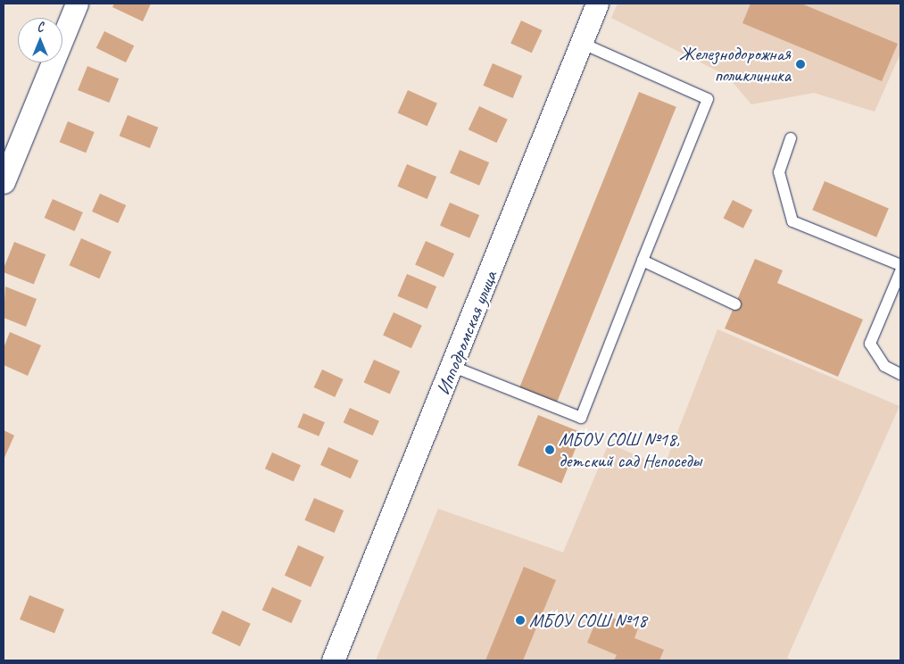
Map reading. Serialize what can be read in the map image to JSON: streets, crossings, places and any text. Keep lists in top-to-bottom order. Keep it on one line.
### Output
{"streets":{"street":["Ипподромская улица"]},"places":["Железнодорожная поликлиника","МБОУ СОШ №18, детский сад Непоседы","МБОУ СОШ №18"],"north":"top"}
